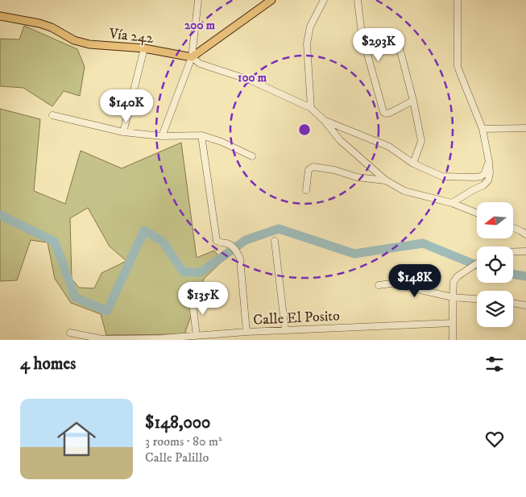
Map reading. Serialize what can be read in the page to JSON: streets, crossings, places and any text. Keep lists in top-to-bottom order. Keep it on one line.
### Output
{"streets":{"main road":["Vía 242"],"street":["Calle El Posito"]},"north":"left","page":{"price":["$293K","$140K","$148K","$135K"],"heading":"4 homes","list":[{"name":"$148,000","note":"3 rooms · 80 m² · Calle Palillo"}]},"rings":["200 m","100 m"]}
